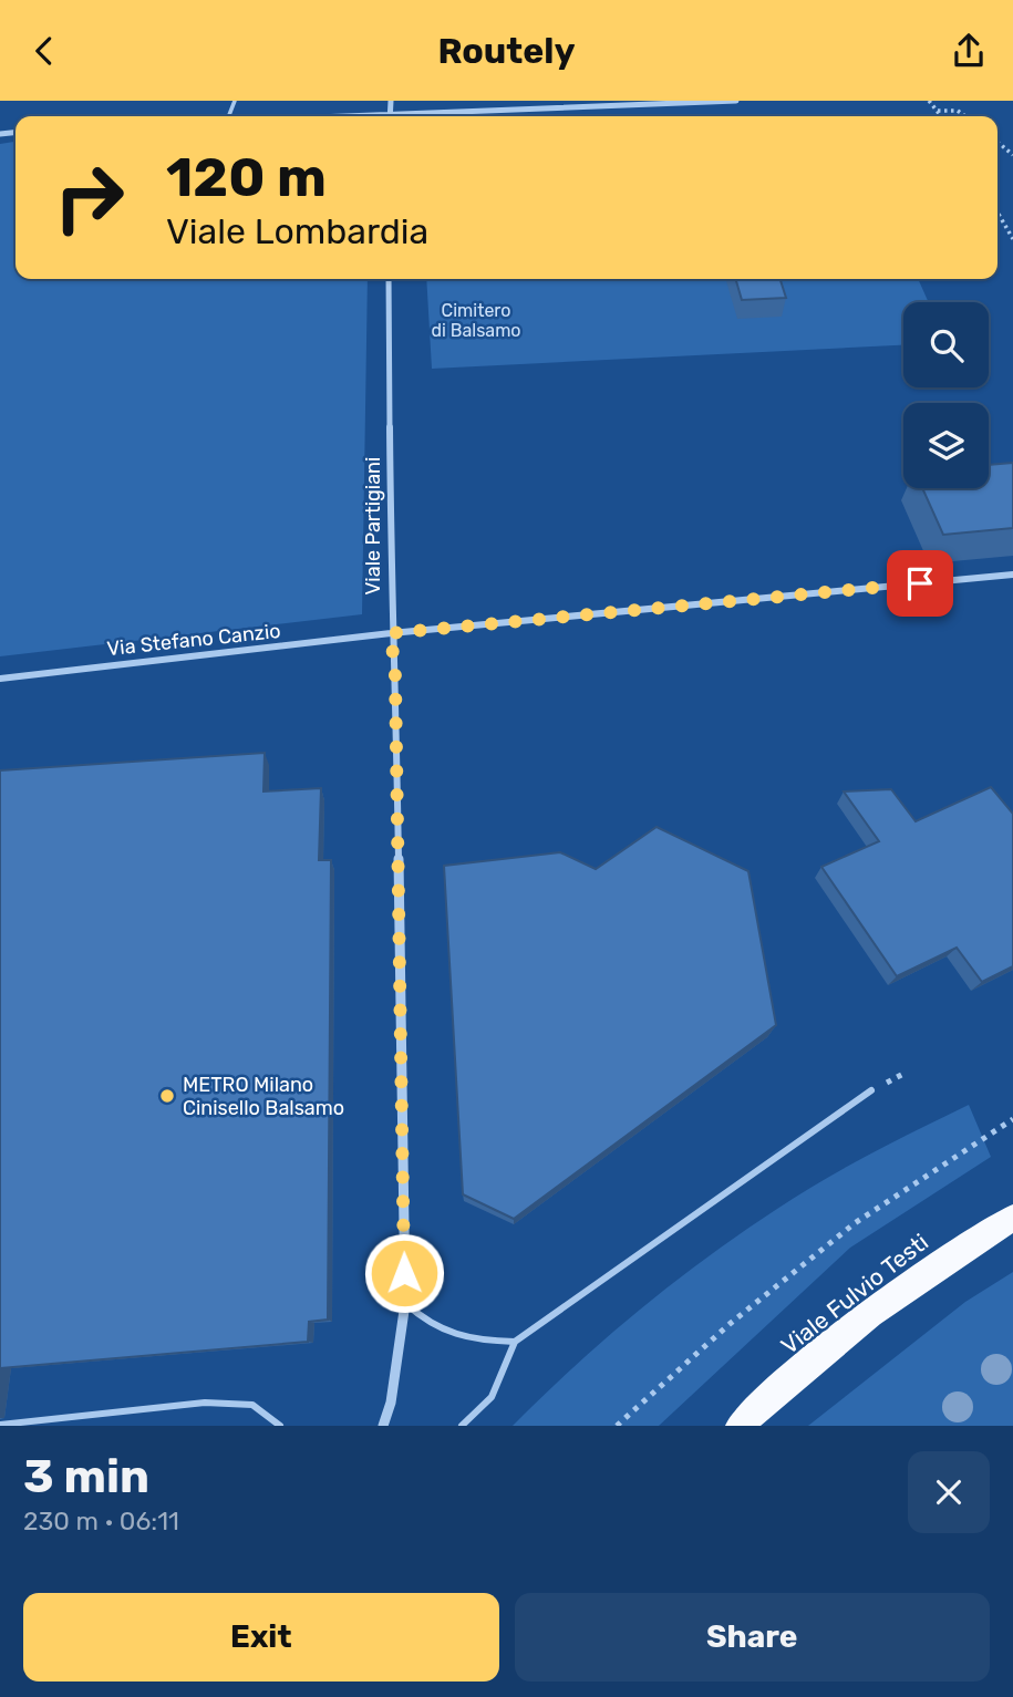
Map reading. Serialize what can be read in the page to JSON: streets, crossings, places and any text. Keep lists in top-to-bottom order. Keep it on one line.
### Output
{"streets":{"highway":["Viale Fulvio Testi"],"street":["Viale Partigiani","Via Stefano Canzio"]},"crossings":[["Viale Partigiani","Via Stefano Canzio"]],"parks":["Cimitero di Balsamo"],"places":["METRO Milano Cinisello Balsamo"],"page":{"header":"Routely","turn":["120 m","Viale Lombardia"],"heading":["3 min","230 m · 06:11"],"buttons":["Exit","Share"]}}
